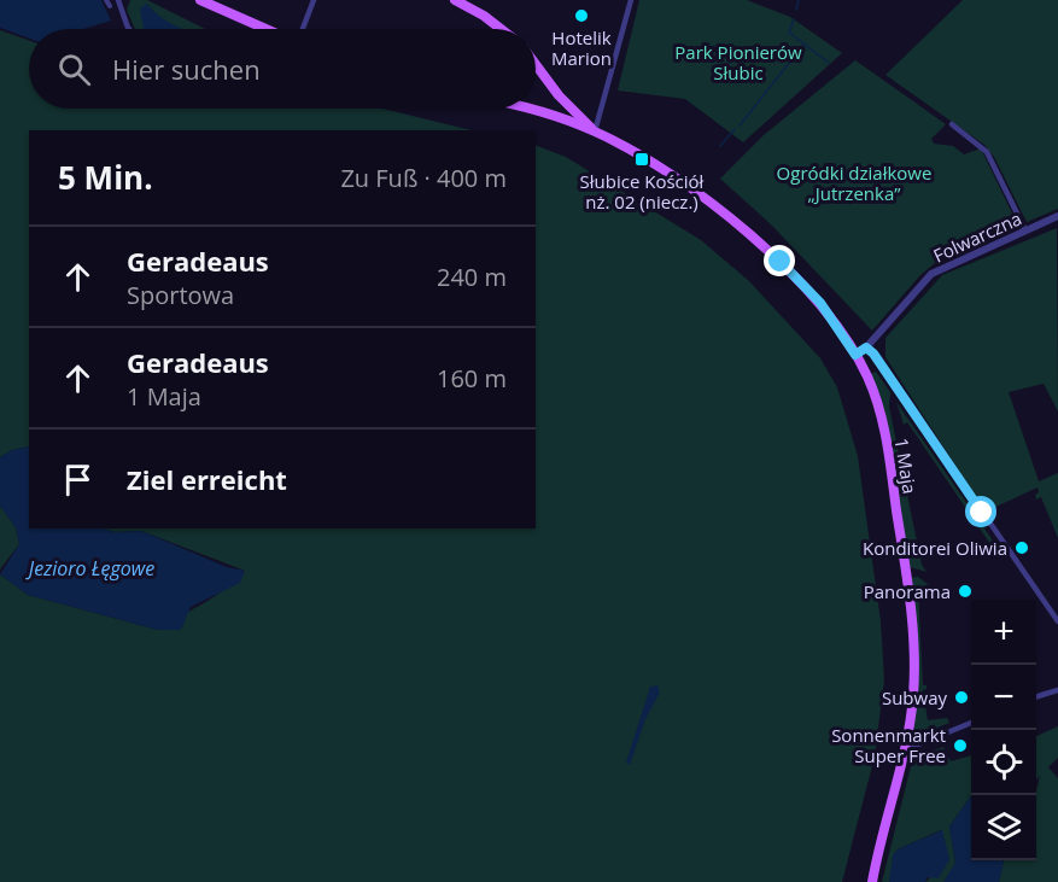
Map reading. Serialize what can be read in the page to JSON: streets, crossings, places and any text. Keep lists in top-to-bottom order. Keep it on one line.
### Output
{"streets":{"main road":["1 Maja"],"street":["Folwarczna"]},"crossings":[["Folwarczna","1 Maja"]],"water":["Jezioro Łęgowe"],"parks":["Park Pionierów Słubic","Ogródki działkowe „Jutrzenka”"],"places":{"other":["Hotelik Marion","Konditorei Oliwia","Panorama","Subway","Sonnenmarkt Super Free"],"transit":["Słubice Kościół nż. 02 (niecz.)"]},"page":{"search":"Hier suchen","heading":["5 Min.","Zu Fuß · 400 m"],"list":[["Geradeaus","Sportowa","240 m"],["Geradeaus","1 Maja","160 m"],"Ziel erreicht"],"map_buttons":["+","−"]}}
